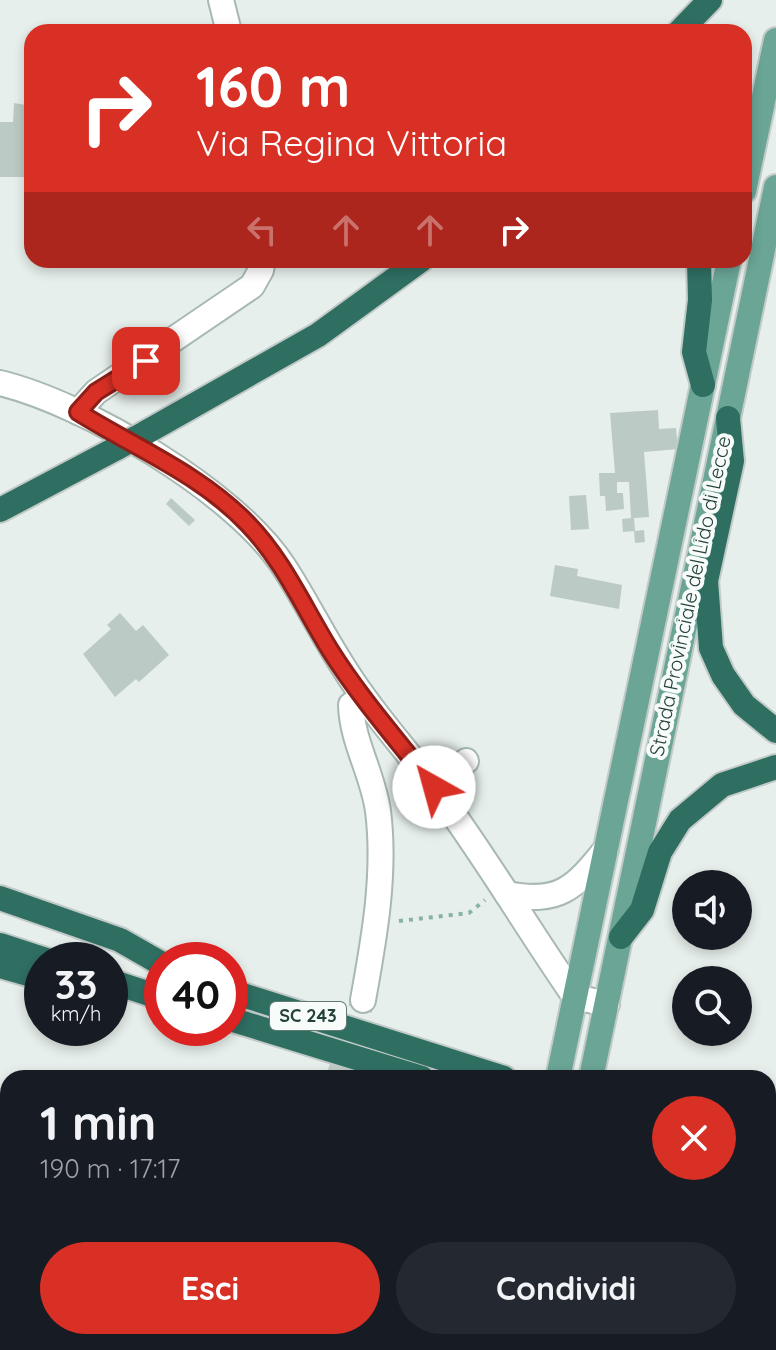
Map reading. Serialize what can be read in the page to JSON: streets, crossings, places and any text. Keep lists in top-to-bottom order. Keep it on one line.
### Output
{"streets":{"highway":["SC 243"],"main road":["Strada Provinciale del Lido di Lecce"]},"page":{"turn":["160 m","Via Regina Vittoria"],"speed":"33 km/h","limit":"40","heading":["1 min","190 m · 17:17"],"buttons":["Esci","Condividi"]}}
